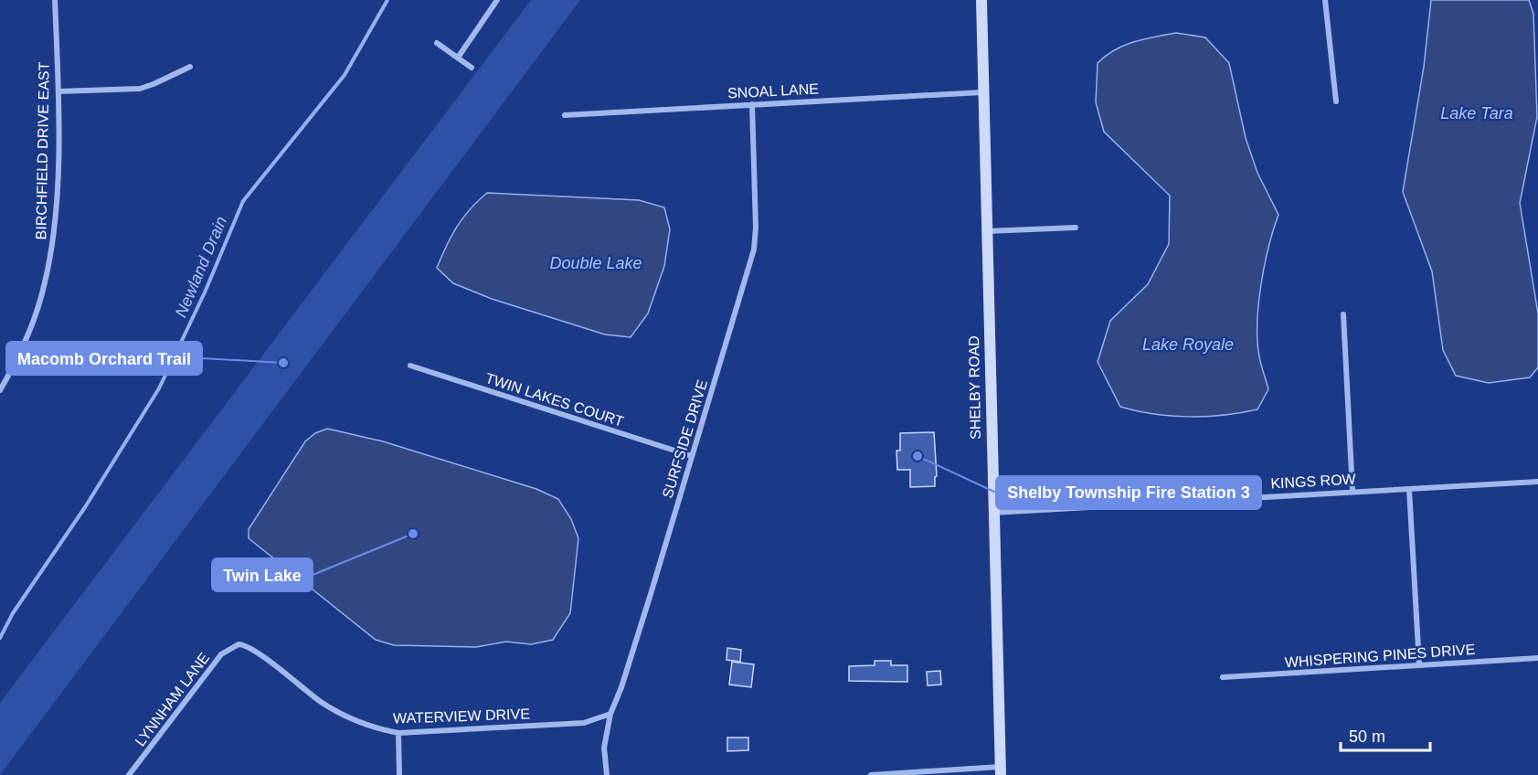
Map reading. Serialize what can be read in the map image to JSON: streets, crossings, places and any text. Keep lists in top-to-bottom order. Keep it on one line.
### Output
{"streets":{"street":["SNOAL LANE","BIRCHFIELD DRIVE EAST","SHELBY ROAD","TWIN LAKES COURT","SURFSIDE DRIVE","KINGS ROW","WHISPERING PINES DRIVE","LYNNHAM LANE","WATERVIEW DRIVE"]},"crossings":[["SNOAL LANE","SHELBY ROAD"],["SNOAL LANE","SURFSIDE DRIVE"],["SHELBY ROAD","KINGS ROW"],["TWIN LAKES COURT","SURFSIDE DRIVE"],["SURFSIDE DRIVE","WATERVIEW DRIVE"],["LYNNHAM LANE","WATERVIEW DRIVE"]],"water":["Lake Tara","Double Lake","Newland Drain","Lake Royale"],"places":["Macomb Orchard Trail","Shelby Township Fire Station 3","Twin Lake"],"scale_bar":"50 m"}
